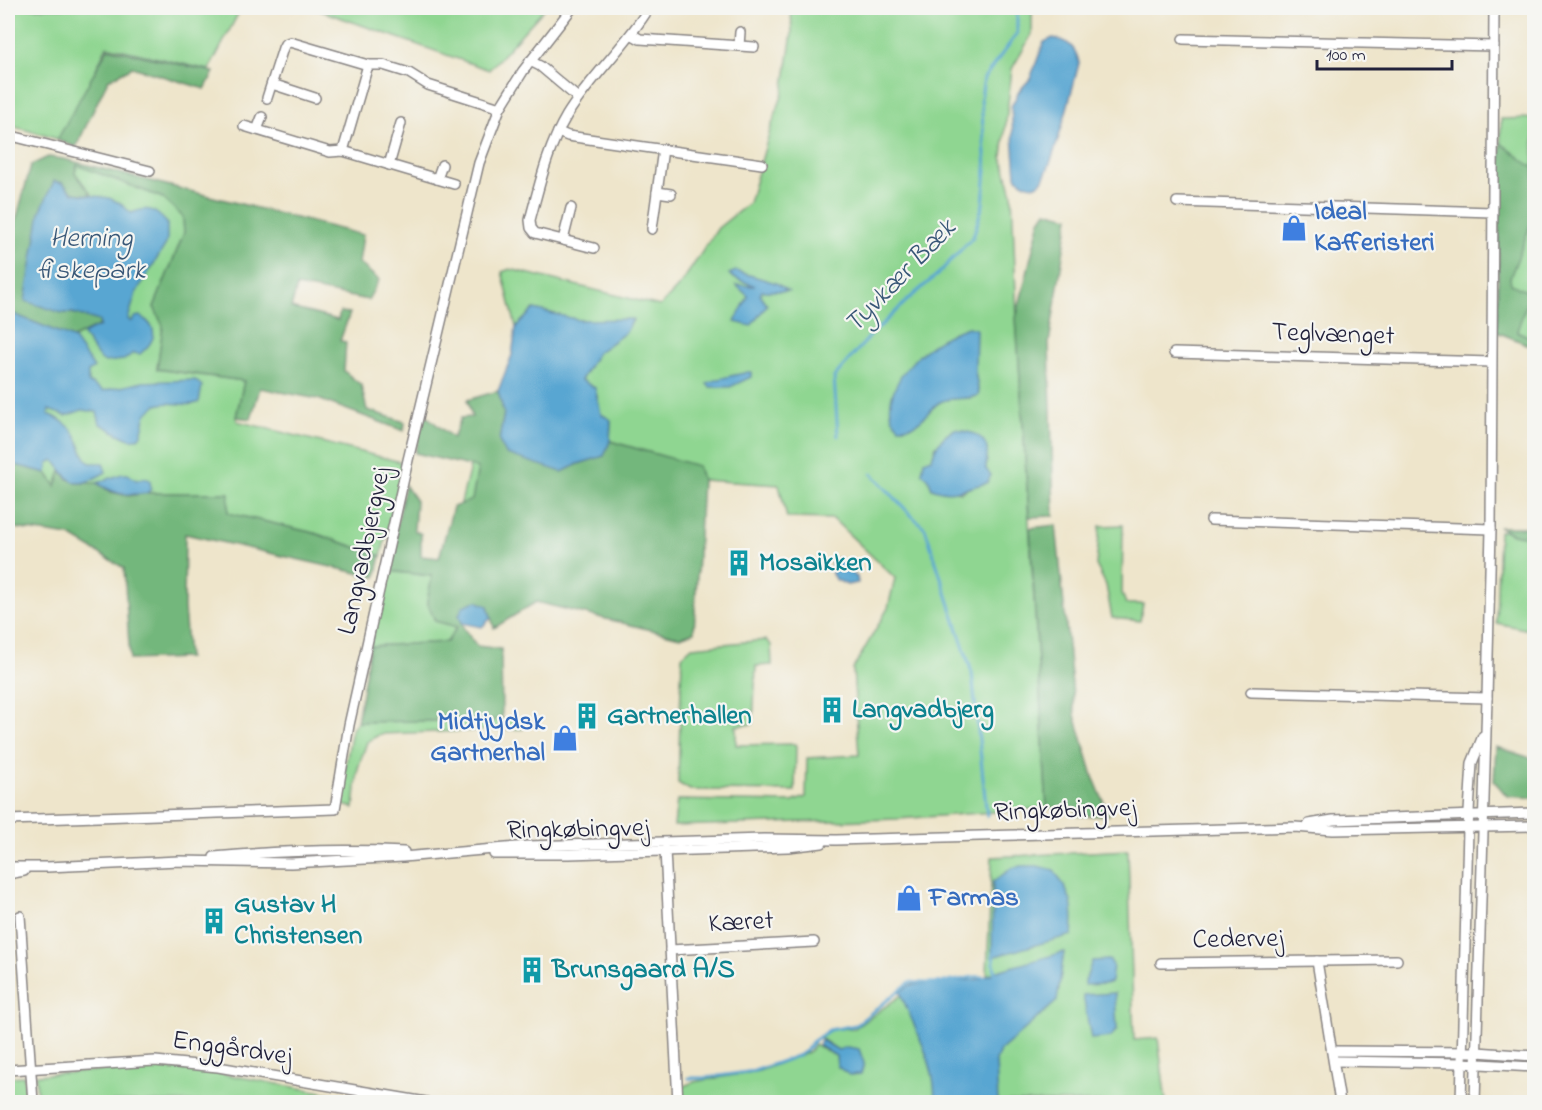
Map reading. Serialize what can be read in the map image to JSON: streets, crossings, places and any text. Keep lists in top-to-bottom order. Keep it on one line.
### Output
{"streets":{"street":["Teglvænget","Langvadbjergvej","Ringkøbingvej","Kæret","Cedervej","Enggårdvej"]},"crossings":[["Ringkøbingvej","Kæret"]],"water":["Herning fiskepark","Tyvkær Bæk"],"places":{"shop":["Ideal Kafferisteri","Midtjydsk Gartnerhal","Farmas"],"building":["Mosaikken","Langvadbjerg","Gartnerhallen","Gustav H Christensen","Brunsgaard A/S"]},"scale_bar":"100 m"}
